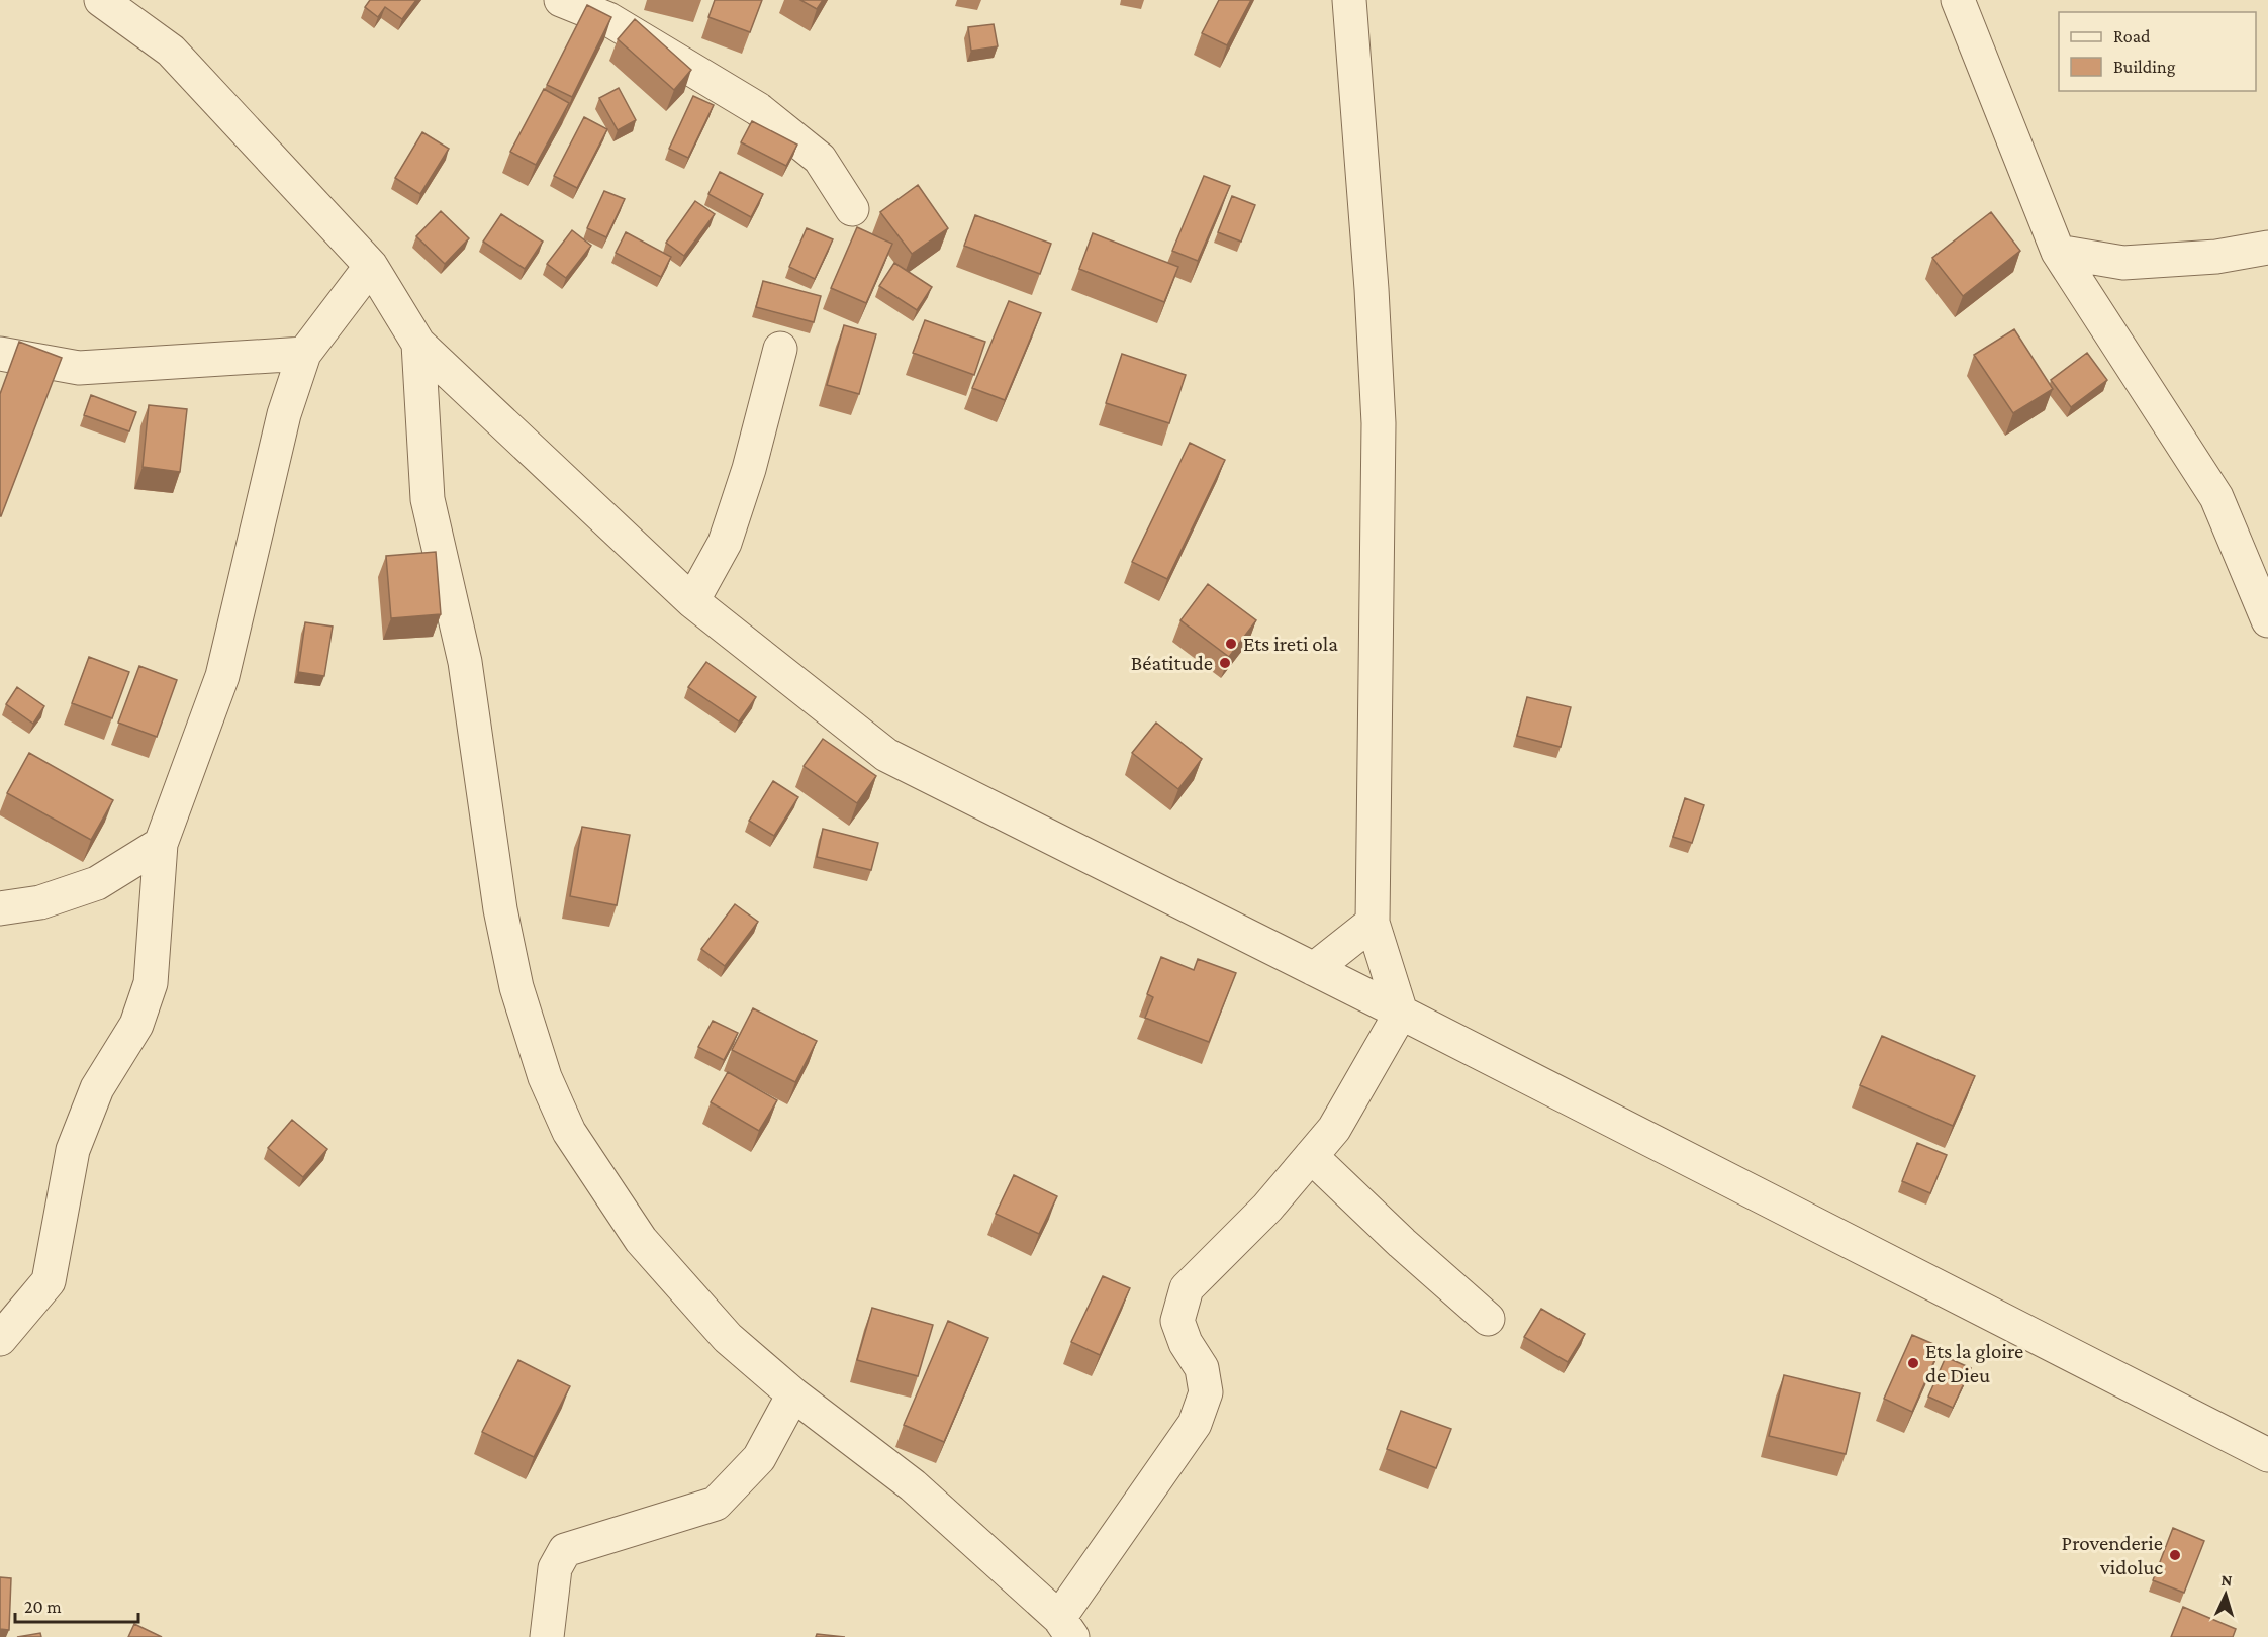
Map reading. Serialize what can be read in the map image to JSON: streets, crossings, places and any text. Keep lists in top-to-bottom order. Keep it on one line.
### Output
{"places":["Ets ireti ola","Béatitude","Ets la gloire de Dieu","Provenderie vidoluc"],"legend":["Road","Building"],"scale_bar":"20 m","north":"top"}
